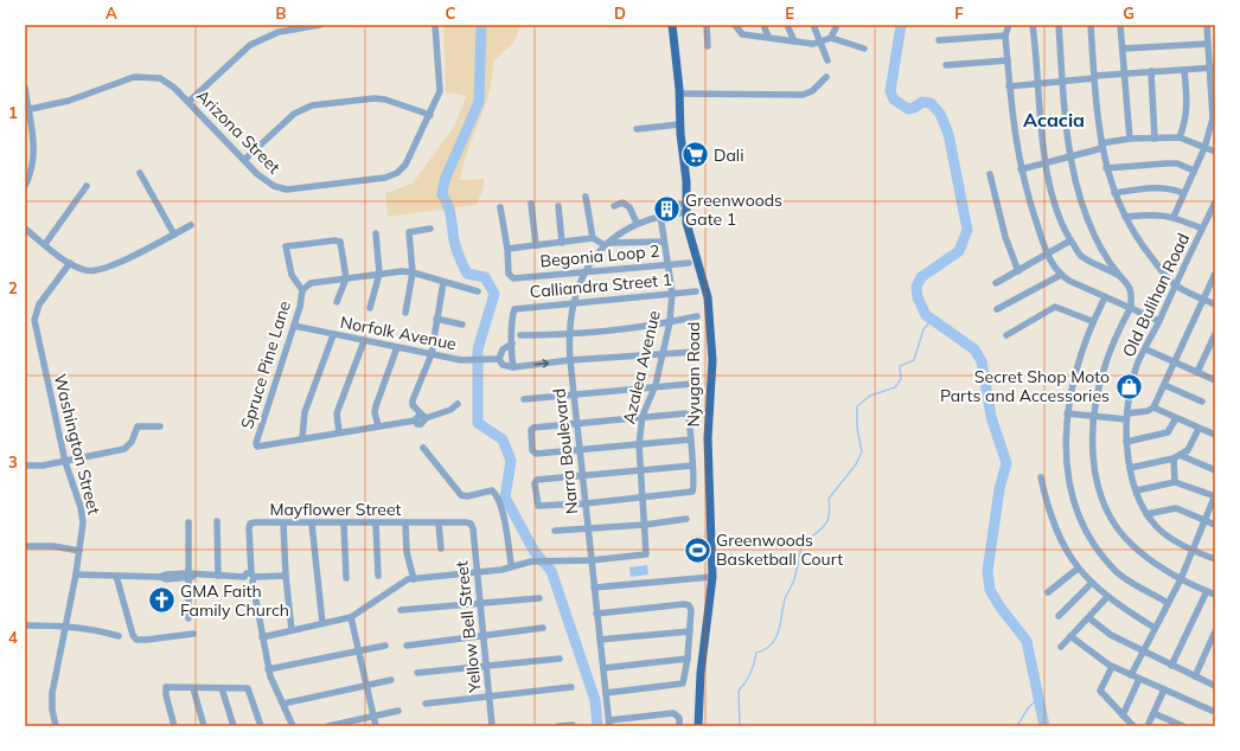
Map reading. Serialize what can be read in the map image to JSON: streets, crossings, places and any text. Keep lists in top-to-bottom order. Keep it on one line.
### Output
{"streets":{"main road":["Nyugan Road"],"street":["Arizona Street","Begonia Loop 2","Calliandra Street 1","Old Bulihan Road","Norfolk Avenue","Spruce Pine Lane","Azalea Avenue","Washington Street","Narra Boulevard","Mayflower Street","Yellow Bell Street"]},"crossings":[["Begonia Loop 2","Azalea Avenue"],["Begonia Loop 2","Narra Boulevard"],["Calliandra Street 1","Azalea Avenue"],["Calliandra Street 1","Narra Boulevard"],["Norfolk Avenue","Spruce Pine Lane"],["Azalea Avenue","Narra Boulevard"],["Nyugan Road","Narra Boulevard"],["Mayflower Street","Yellow Bell Street"]],"districts":["Acacia"],"places":{"supermarket":["Dali"],"building":["Greenwoods Gate 1"],"shop":["Secret Shop Moto Parts and Accessories"],"sports":["Greenwoods Basketball Court"],"church":["GMA Faith Family Church"]},"grid":{"columns":["A","B","C","D","E","F","G"],"rows":["1","2","3","4"]}}
